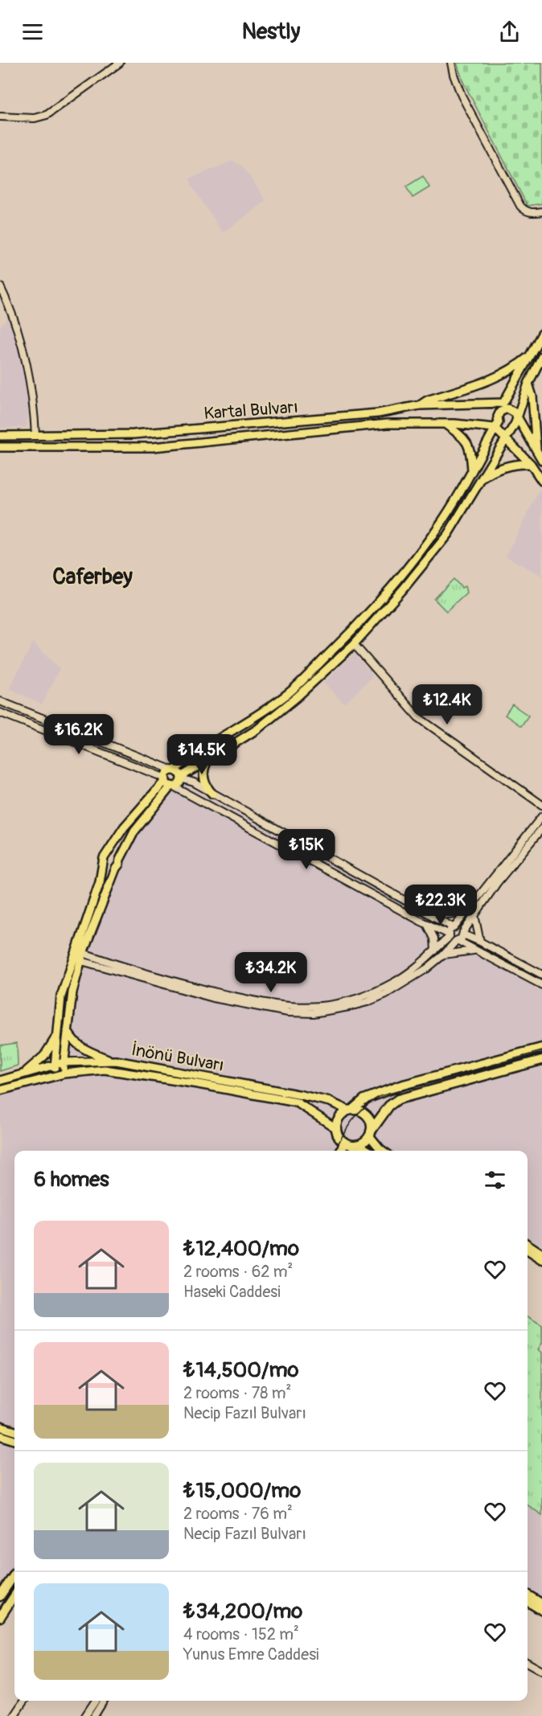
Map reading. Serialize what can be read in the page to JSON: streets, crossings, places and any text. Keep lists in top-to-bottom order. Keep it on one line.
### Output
{"streets":{"main road":["Kartal Bulvarı","İnönü Bulvarı"]},"districts":["Caferbey"],"page":{"header":"Nestly","price":["₺12.4K","₺16.2K","₺14.5K","₺15K","₺22.3K","₺34.2K"],"heading":"6 homes","list":[{"name":"₺12,400/mo","note":"2 rooms · 62 m² · Haseki Caddesi"},{"name":"₺14,500/mo","note":"2 rooms · 78 m² · Necip Fazıl Bulvarı"},{"name":"₺15,000/mo","note":"2 rooms · 76 m² · Necip Fazıl Bulvarı"},{"name":"₺34,200/mo","note":"4 rooms · 152 m² · Yunus Emre Caddesi"}]}}
